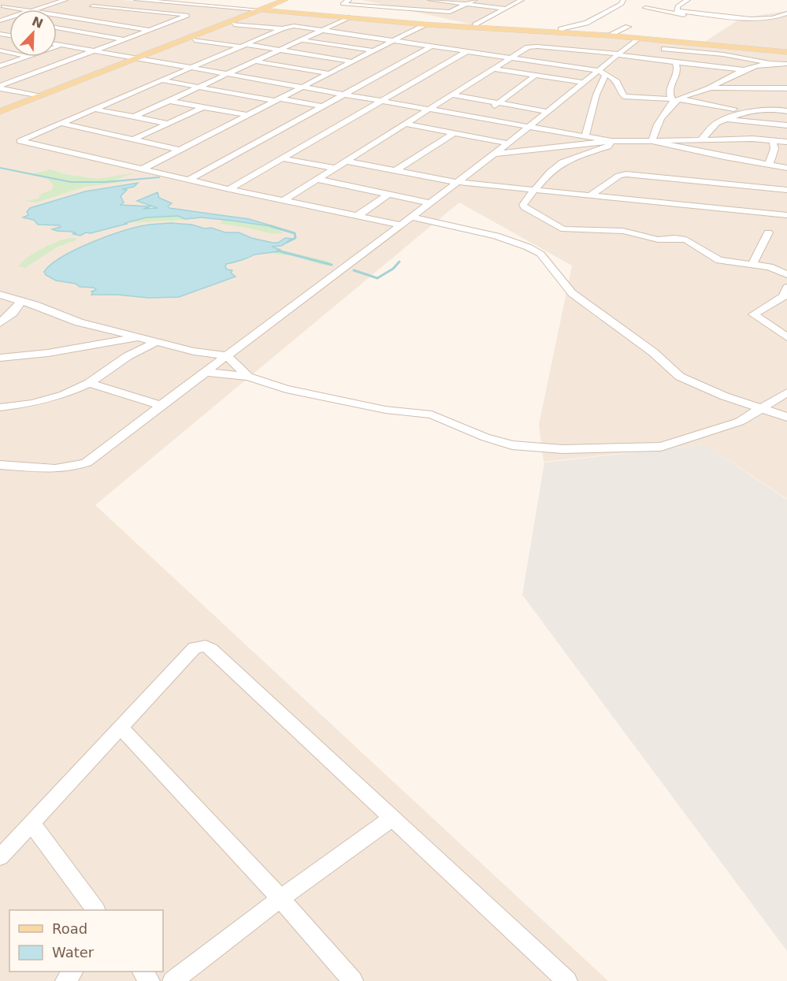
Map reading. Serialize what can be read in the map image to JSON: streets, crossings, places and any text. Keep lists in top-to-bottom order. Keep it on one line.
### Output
{"legend":["Road","Water"],"north":"top right"}
